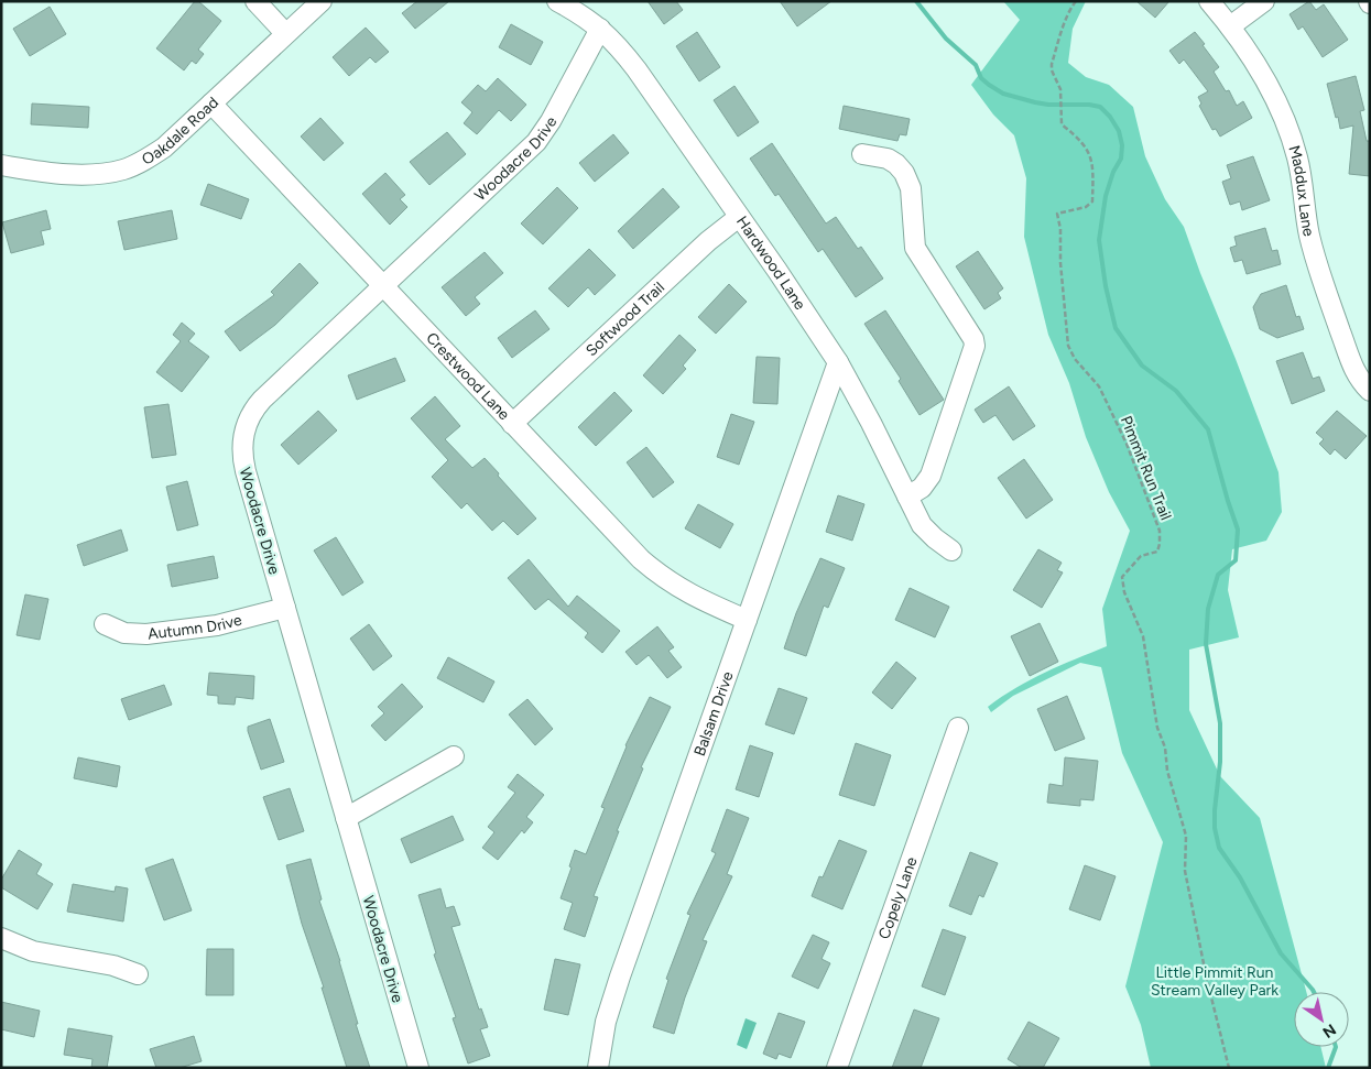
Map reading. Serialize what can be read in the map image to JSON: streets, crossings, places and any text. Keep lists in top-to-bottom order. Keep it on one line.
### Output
{"streets":{"street":["Oakdale Road","Woodacre Drive","Maddux Lane","Hardwood Lane","Softwood Trail","Crestwood Lane","Autumn Drive","Balsam Drive","Copely Lane"],"path":["Pimmit Run Trail"]},"crossings":[["Oakdale Road","Crestwood Lane"],["Woodacre Drive","Hardwood Lane"],["Woodacre Drive","Crestwood Lane"],["Woodacre Drive","Autumn Drive"],["Hardwood Lane","Softwood Trail"],["Hardwood Lane","Balsam Drive"],["Softwood Trail","Crestwood Lane"],["Crestwood Lane","Balsam Drive"]],"parks":["Little Pimmit Run Stream Valley Park"],"north":"bottom right"}
